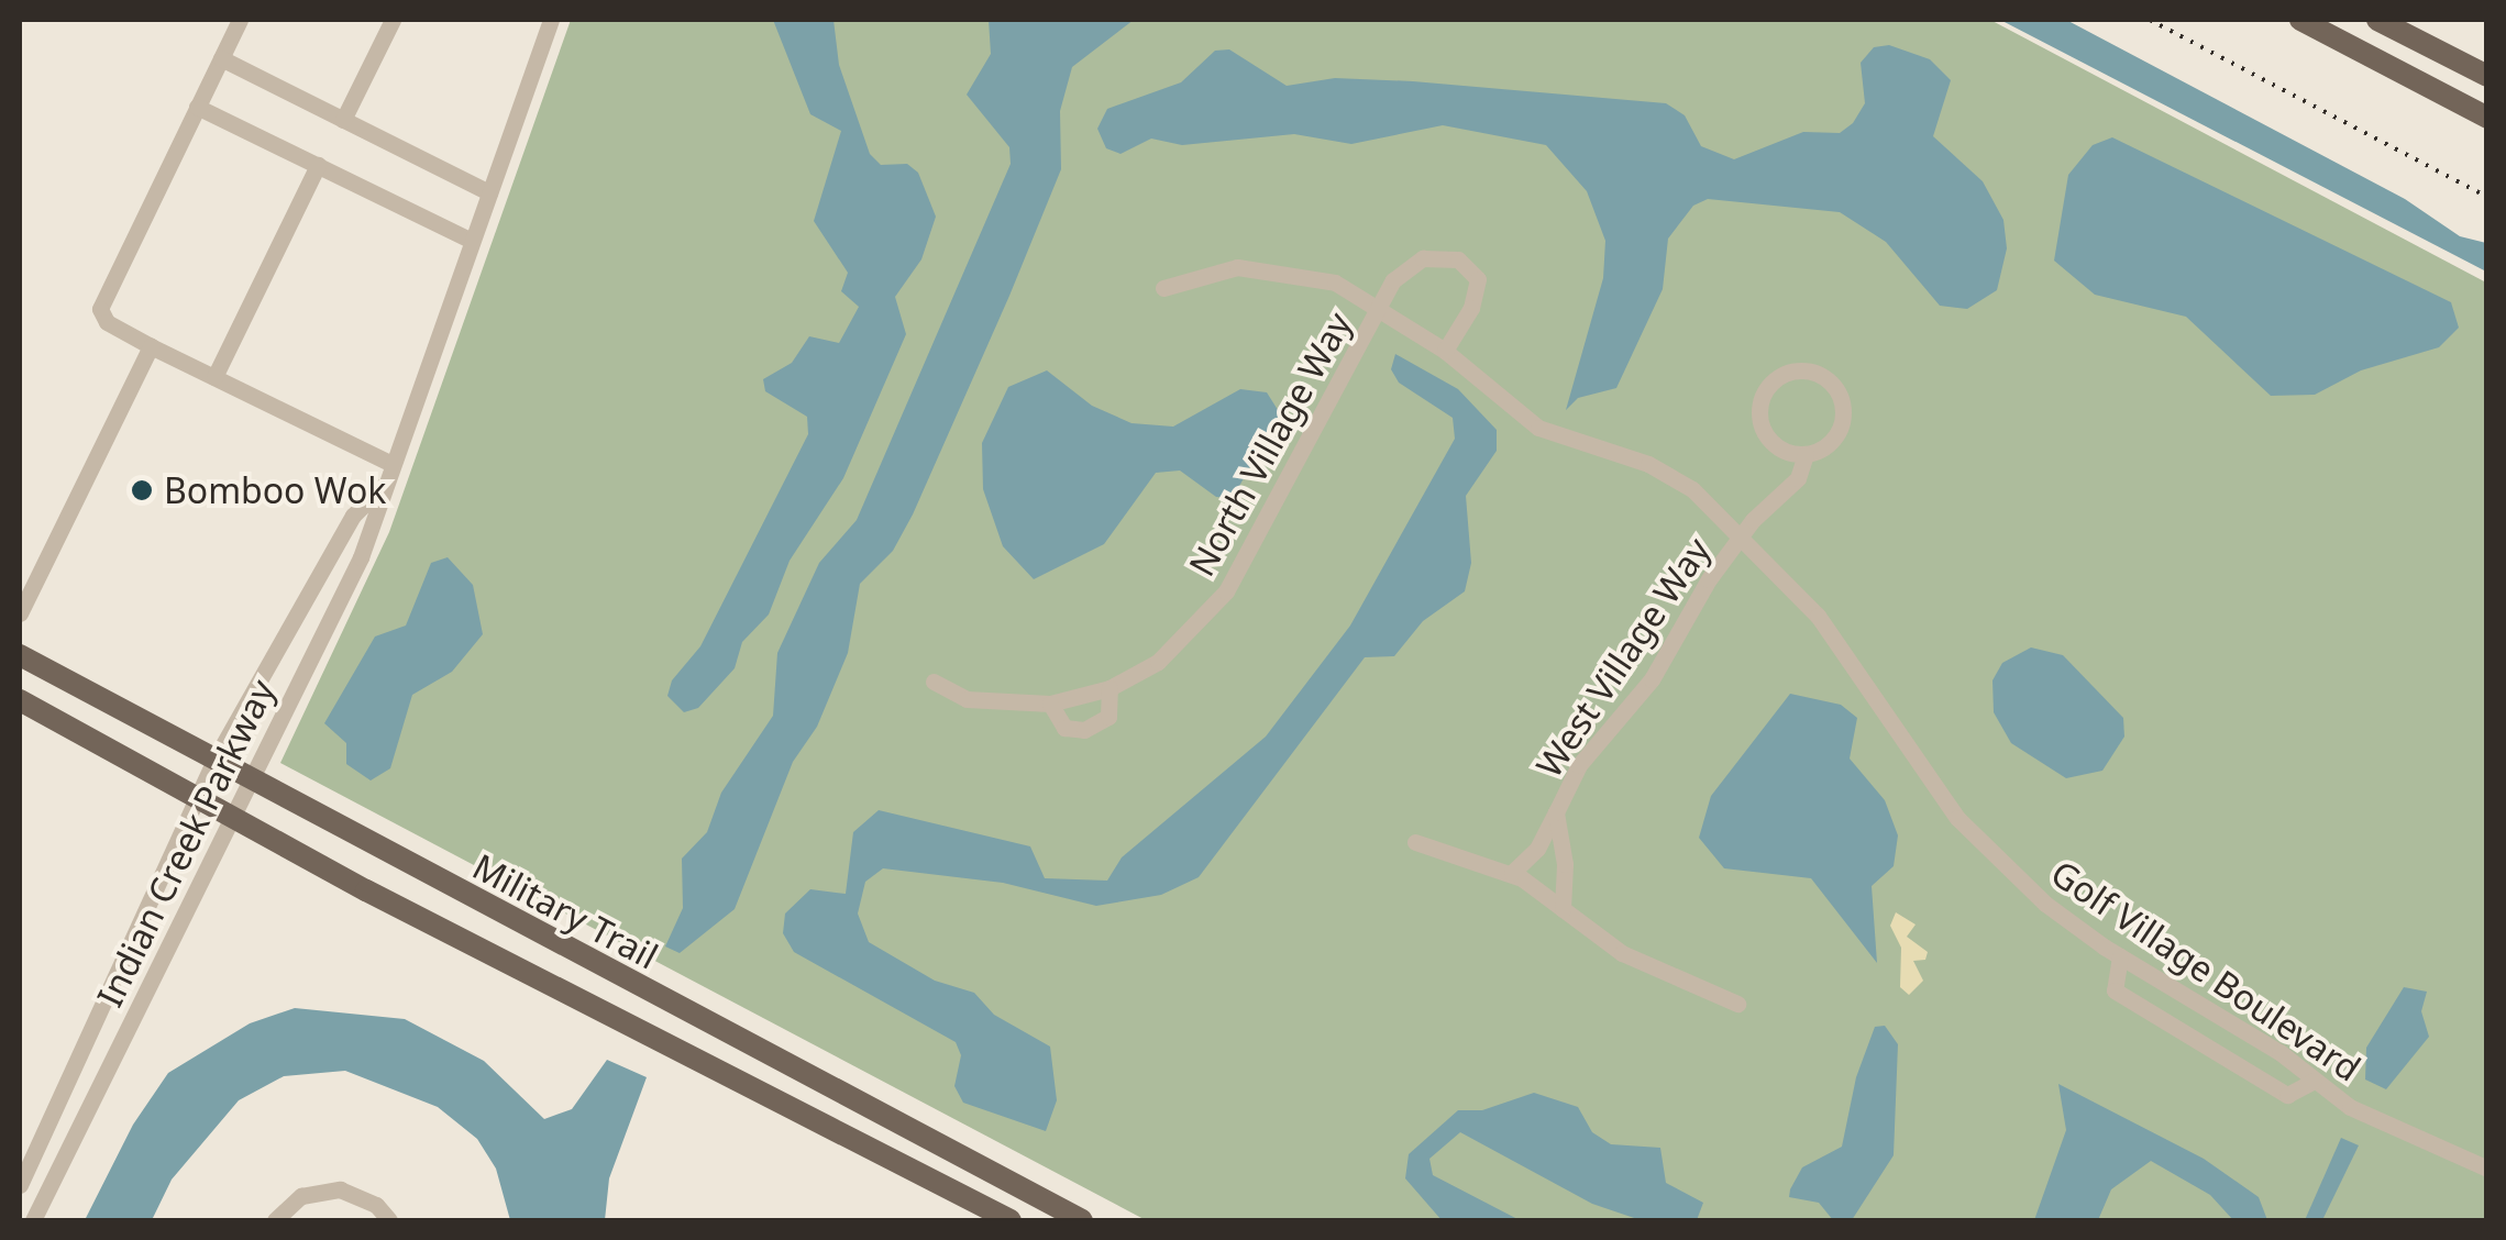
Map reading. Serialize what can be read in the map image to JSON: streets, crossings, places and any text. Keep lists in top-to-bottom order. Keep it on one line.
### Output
{"streets":{"main road":["Military Trail"],"street":["North Village Way","West Village Way","Indian Creek Parkway","Golf Village Boulevard"]},"crossings":[["North Village Way","Golf Village Boulevard"],["West Village Way","Golf Village Boulevard"],["Indian Creek Parkway","Military Trail"]],"places":["Bomboo Wok"]}
